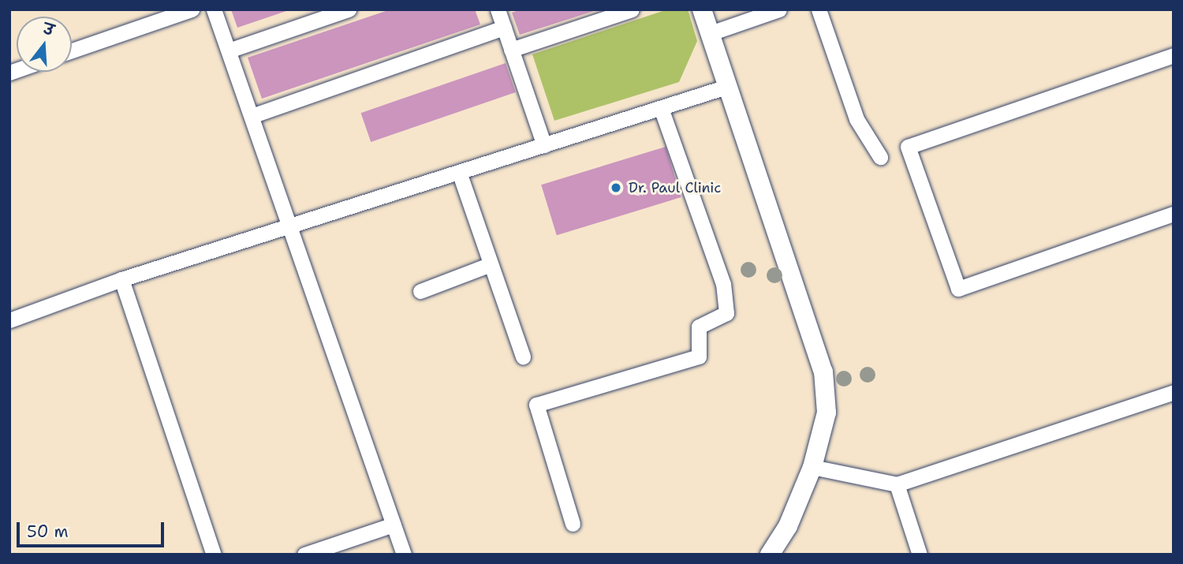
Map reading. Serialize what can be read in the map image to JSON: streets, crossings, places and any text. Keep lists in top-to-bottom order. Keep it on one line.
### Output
{"places":["Dr. Paul Clinic"],"scale_bar":"50 m","north":"top"}
